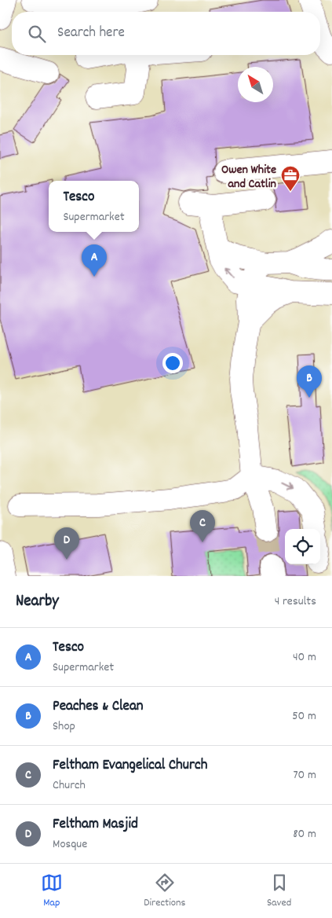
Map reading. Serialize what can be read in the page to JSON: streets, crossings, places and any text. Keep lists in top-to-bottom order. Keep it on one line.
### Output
{"places":{"office":["Owen White and Catlin"]},"north":"top left","page":{"search":"Search here","popup":["Tesco","Supermarket"],"pins":["A","B","C","D"],"heading":["Nearby","4 results"],"list":[{"mark":"A","name":"Tesco","note":"Supermarket","value":"40 m"},{"mark":"B","name":"Peaches & Clean","note":"Shop","value":"50 m"},{"mark":"C","name":"Feltham Evangelical Church","note":"Church","value":"70 m"},{"mark":"D","name":"Feltham Masjid","note":"Mosque","value":"80 m"}],"nav":["Map","Directions","Saved"]}}
